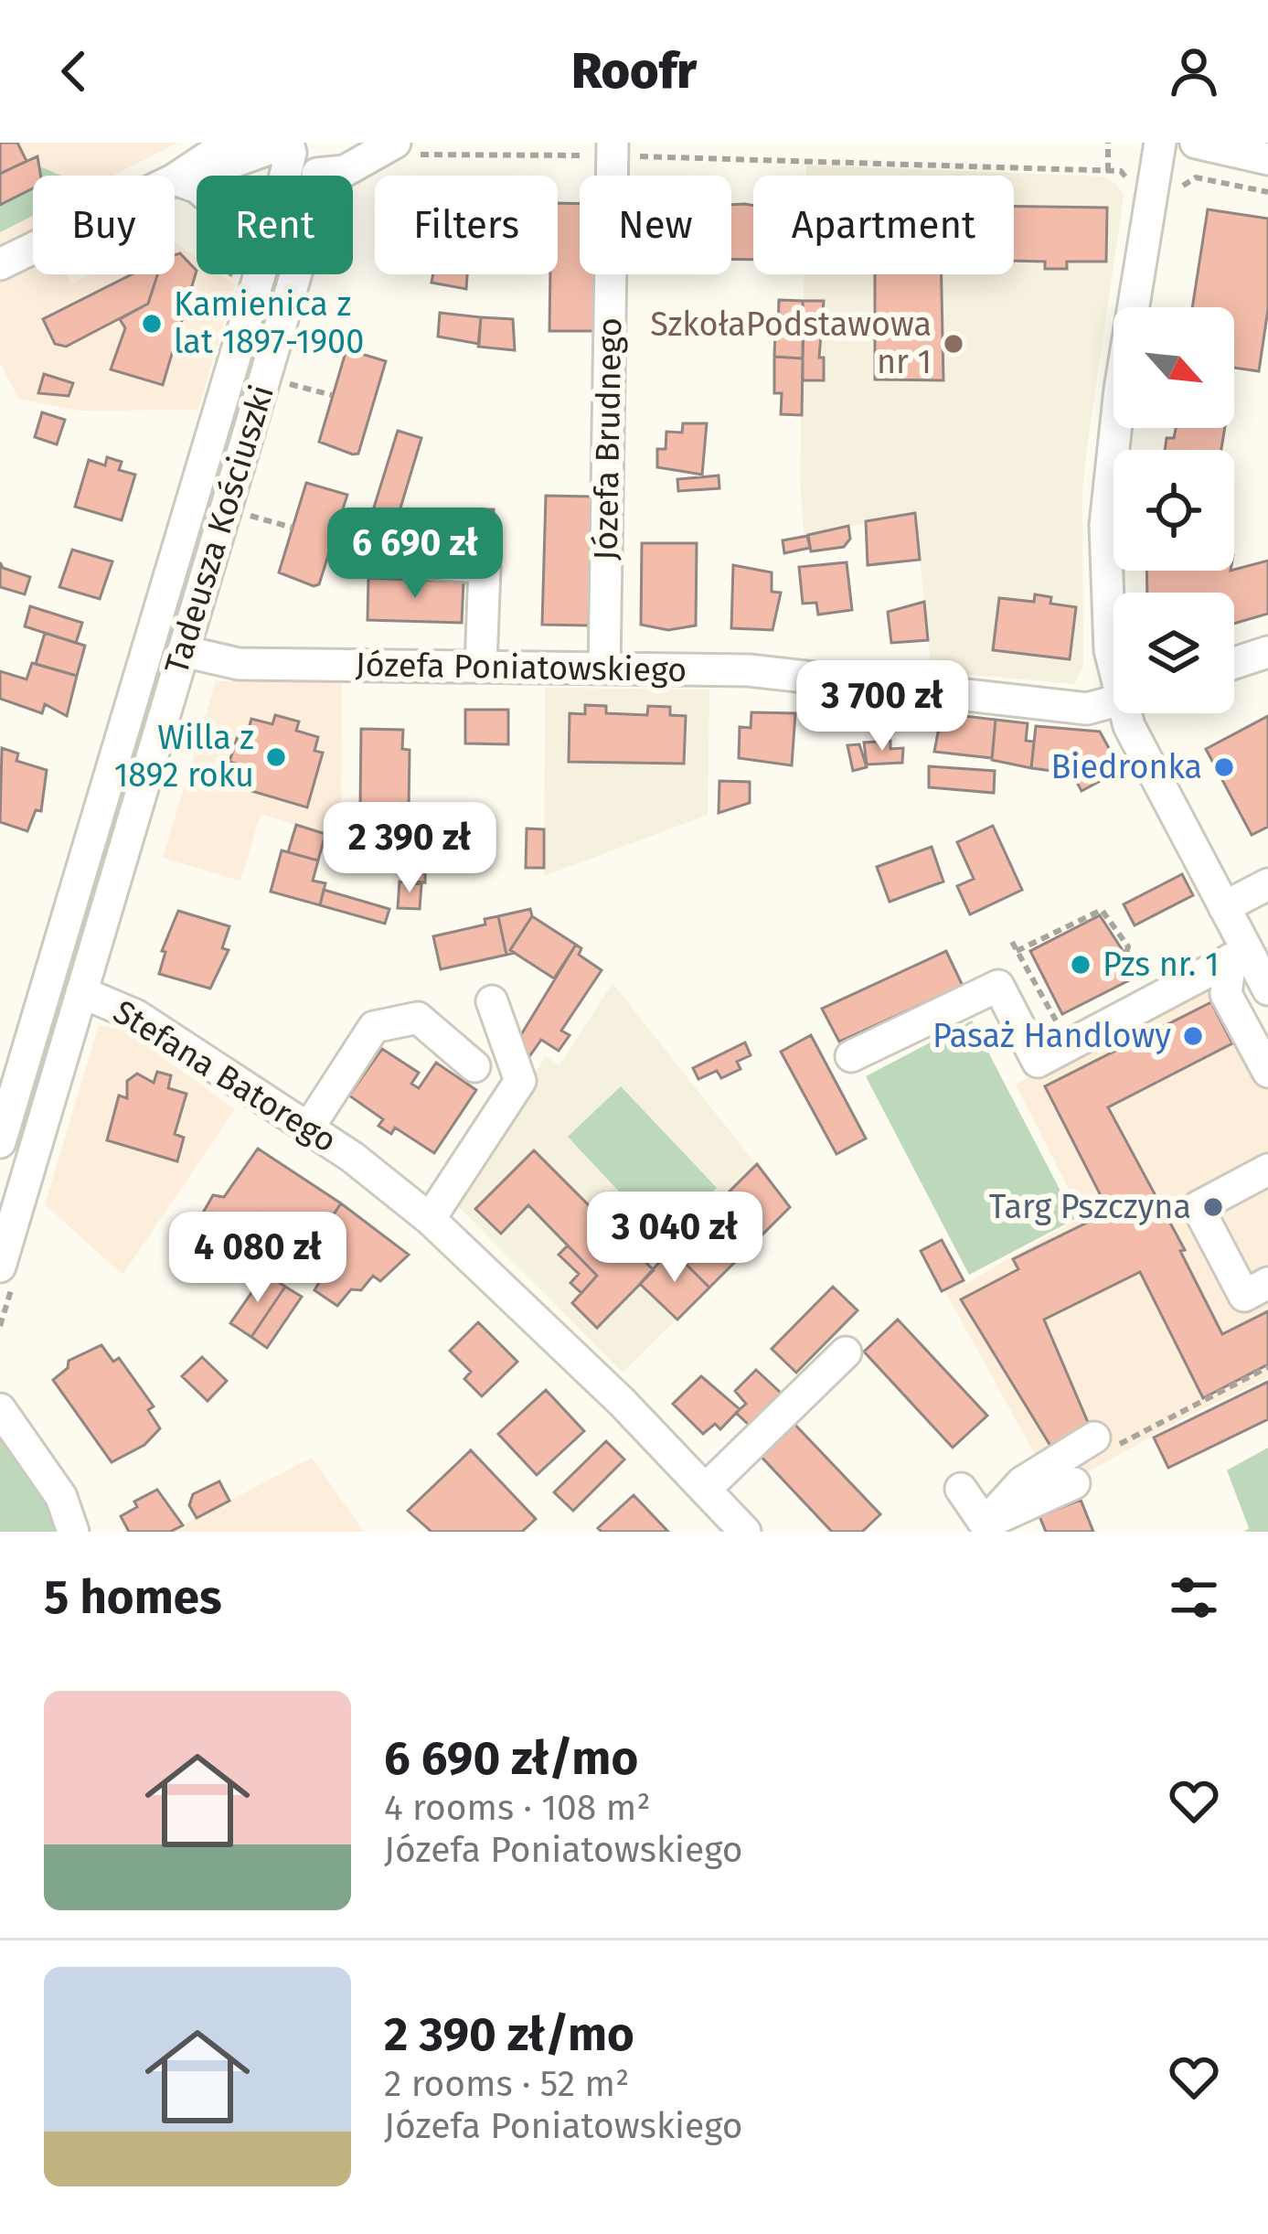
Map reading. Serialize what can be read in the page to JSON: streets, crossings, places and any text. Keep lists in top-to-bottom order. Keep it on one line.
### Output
{"streets":{"street":["Józefa Brudnego","Tadeusza Kościuszki","Józefa Poniatowskiego","Stefana Batorego"]},"crossings":[["Józefa Brudnego","Józefa Poniatowskiego"],["Tadeusza Kościuszki","Józefa Poniatowskiego"],["Tadeusza Kościuszki","Stefana Batorego"]],"places":["Kamienica z lat 1897-1900","SzkołaPodstawowa nr 1","Willa z 1892 roku","Biedronka","Pzs nr. 1","Pasaż Handlowy","Targ Pszczyna"],"north":"bottom right","page":{"header":"Roofr","chip":["Buy","Rent","Filters","New","Apartment"],"price":["6 690 zł","3 700 zł","2 390 zł","3 040 zł","4 080 zł"],"heading":"5 homes","list":[{"name":"6 690 zł/mo","note":"4 rooms · 108 m² · Józefa Poniatowskiego"},{"name":"2 390 zł/mo","note":"2 rooms · 52 m² · Józefa Poniatowskiego"}]}}
